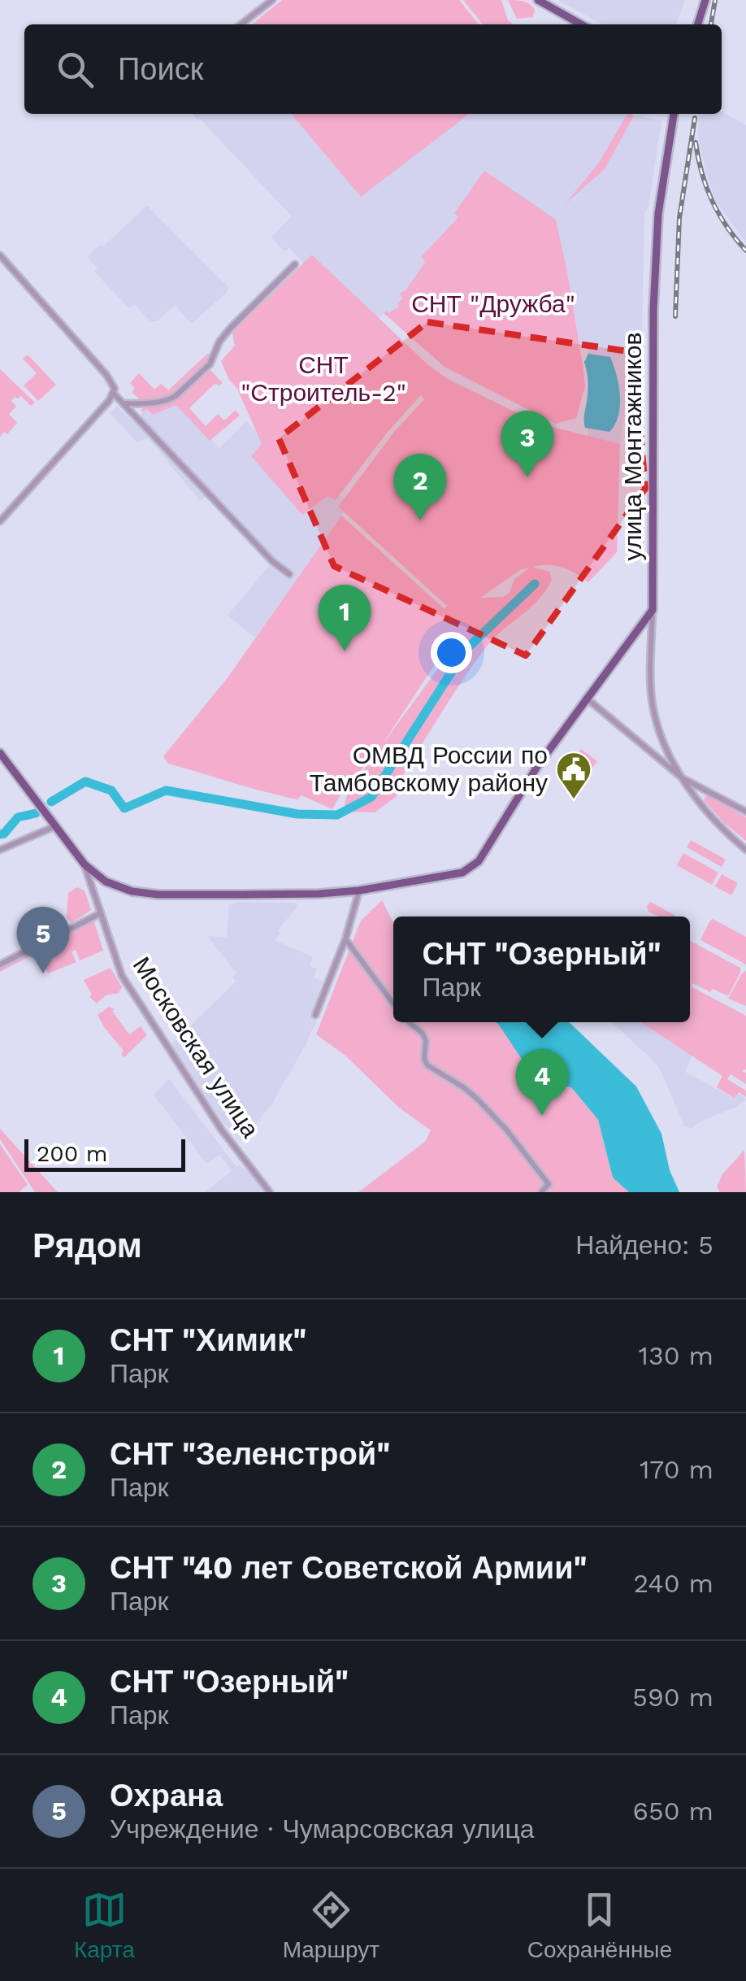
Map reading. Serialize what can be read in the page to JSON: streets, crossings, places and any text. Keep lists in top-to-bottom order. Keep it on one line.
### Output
{"streets":{"main road":["улица Монтажников","Московская улица"]},"parks":["СНТ \"Дружба\"","СНТ \"Строитель-2\""],"places":{"public building":["ОМВД России по Тамбовскому району"]},"scale_bar":"200 m","page":{"search":"Поиск","pins":["3","2","1","5","4"],"popup":["СНТ \"Озерный\"","Парк"],"scale":"200 m","heading":["Рядом","Найдено: 5"],"list":[{"mark":"1","name":"СНТ \"Химик\"","note":"Парк","value":"130 m"},{"mark":"2","name":"СНТ \"Зеленстрой\"","note":"Парк","value":"170 m"},{"mark":"3","name":"СНТ \"40 лет Советской Армии\"","note":"Парк","value":"240 m"},{"mark":"4","name":"СНТ \"Озерный\"","note":"Парк","value":"590 m"},{"mark":"5","name":"Охрана","note":"Учреждение · Чумарсовская улица","value":"650 m"}],"nav":["Карта","Маршрут","Сохранённые"]}}
